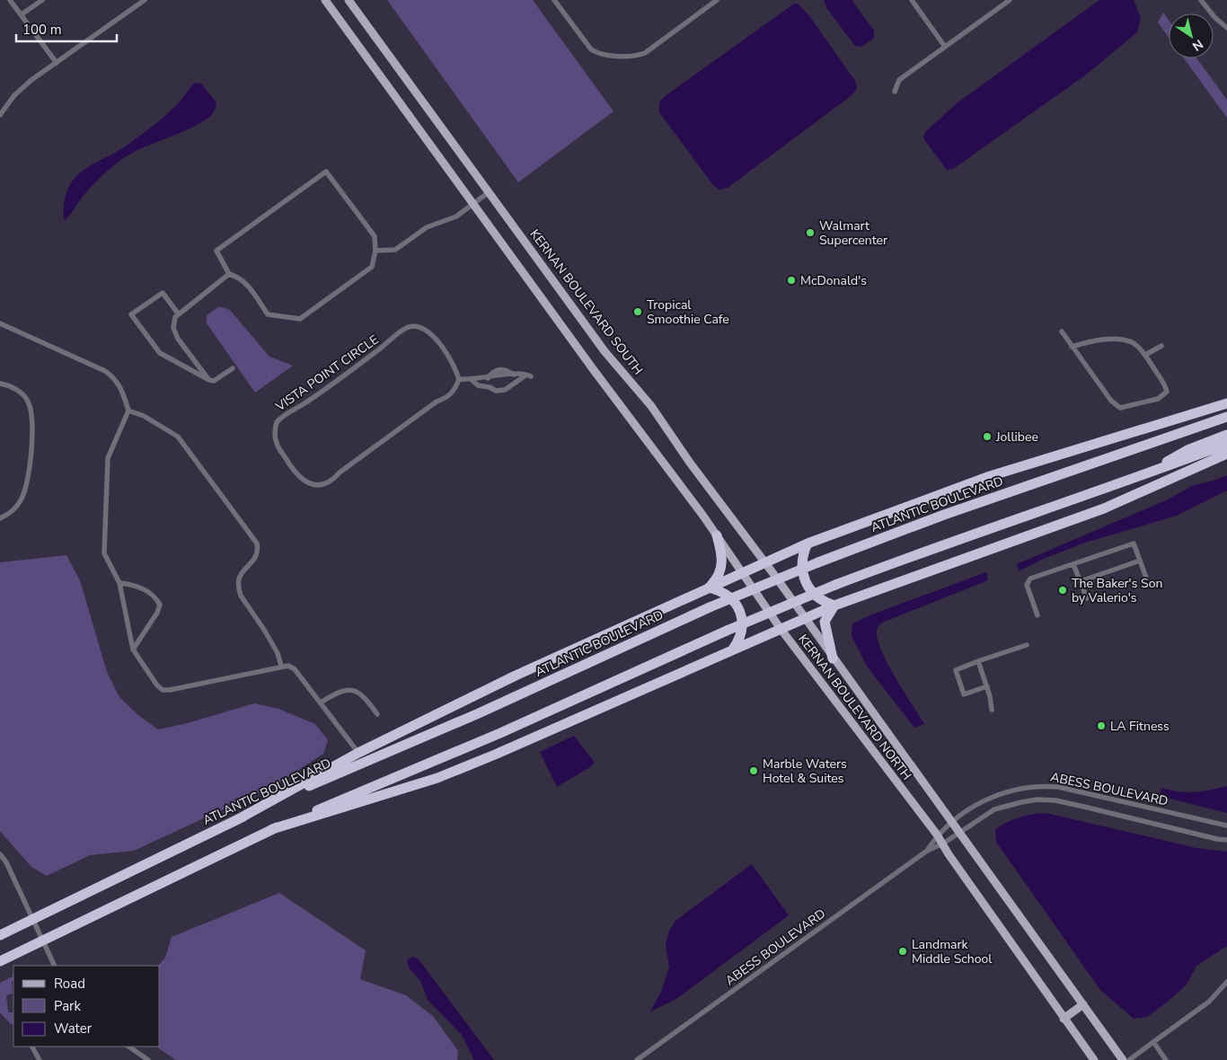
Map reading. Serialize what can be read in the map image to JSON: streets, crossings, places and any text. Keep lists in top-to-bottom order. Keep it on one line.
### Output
{"streets":{"highway":["ATLANTIC BOULEVARD"],"main road":["KERNAN BOULEVARD SOUTH","KERNAN BOULEVARD NORTH"],"street":["VISTA POINT CIRCLE","ABESS BOULEVARD"]},"crossings":[["KERNAN BOULEVARD SOUTH","KERNAN BOULEVARD NORTH"],["KERNAN BOULEVARD NORTH","ABESS BOULEVARD"]],"places":["Walmart Supercenter","McDonald's","Tropical Smoothie Cafe","Jollibee","The Baker's Son by Valerio's","LA Fitness","Marble Waters Hotel & Suites","Landmark Middle School"],"legend":["Road","Park","Water"],"scale_bar":"100 m","north":"bottom right"}
